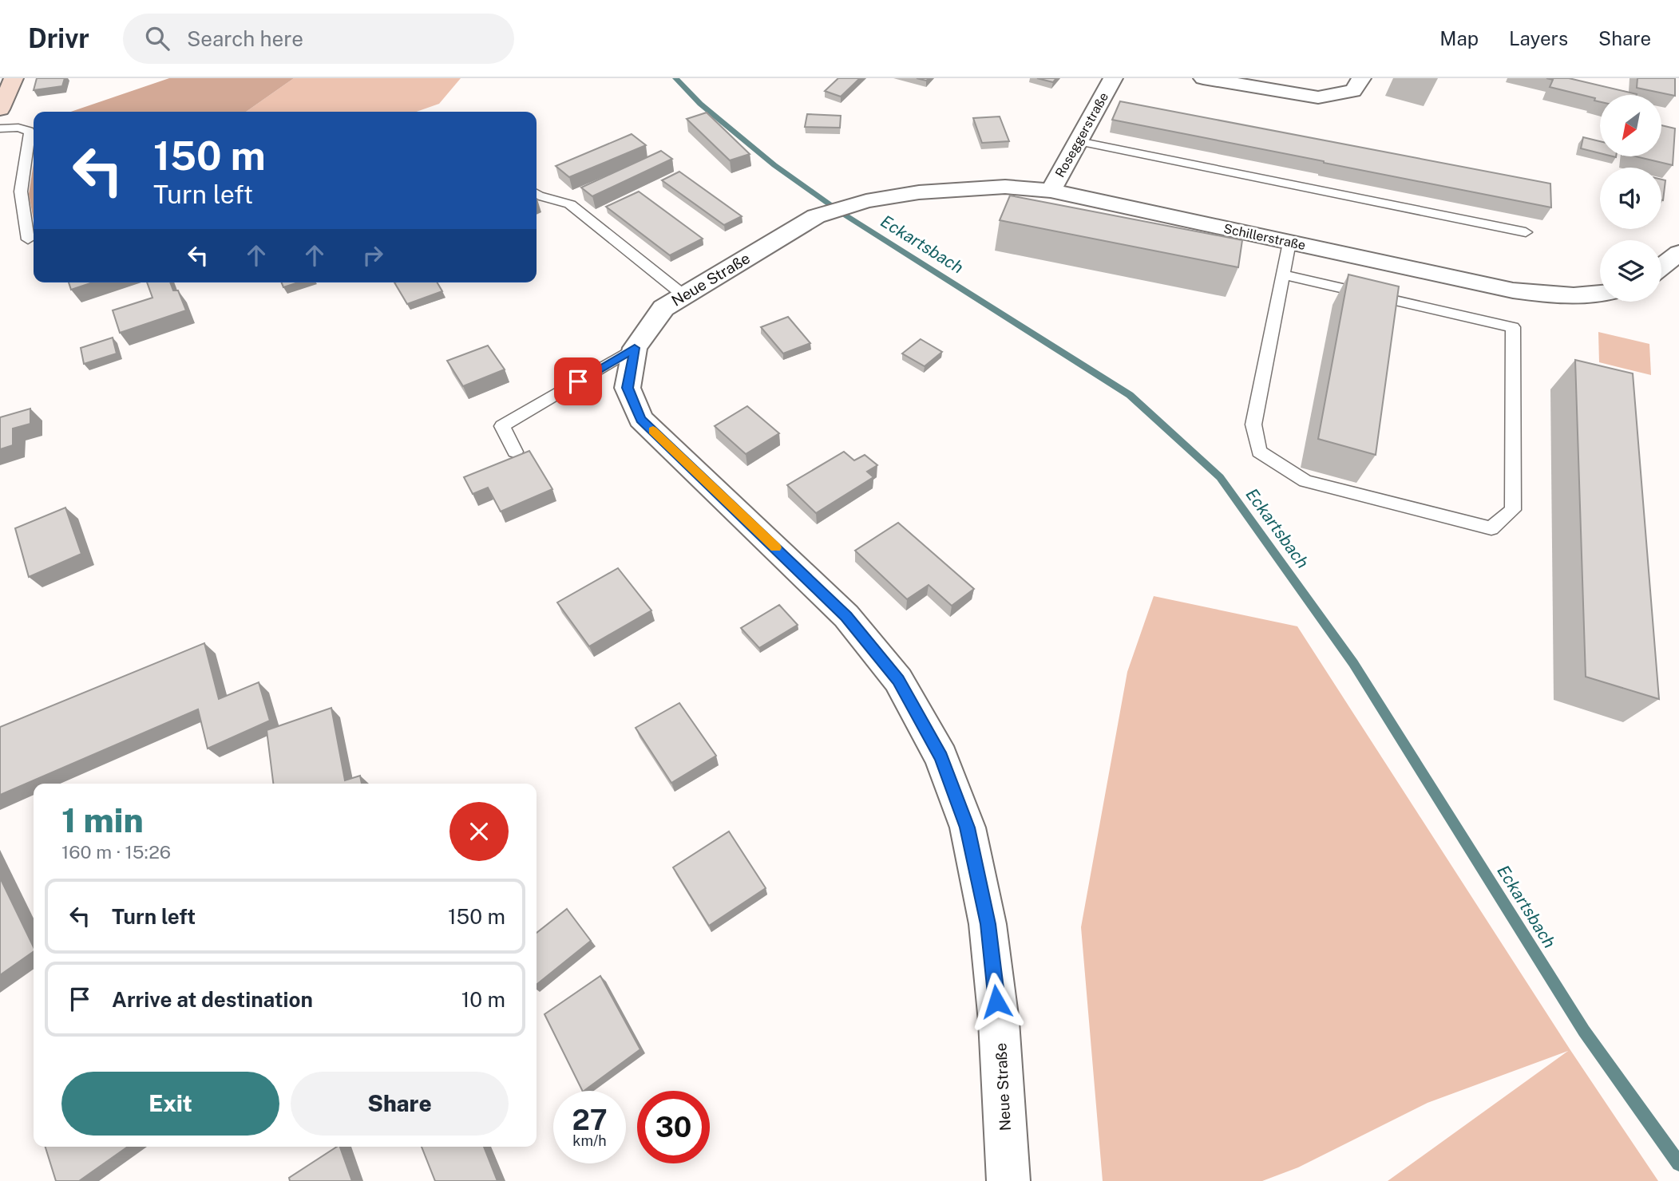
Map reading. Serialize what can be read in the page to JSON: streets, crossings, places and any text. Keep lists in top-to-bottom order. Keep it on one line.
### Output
{"streets":{"street":["Roseggerstraße","Schillerstraße","Neue Straße"]},"crossings":[["Roseggerstraße","Schillerstraße"],["Schillerstraße","Neue Straße"]],"water":["Eckartsbach"],"north":"bottom left","page":{"header":"Drivr","search":"Search here","nav":["Map","Layers","Share"],"turn":["150 m","Turn left"],"heading":["1 min","160 m · 15:26"],"list":[{"name":"Turn left","value":"150 m"},{"name":"Arrive at destination","value":"10 m"}],"buttons":["Exit","Share"],"speed":"27 km/h","limit":"30"}}
